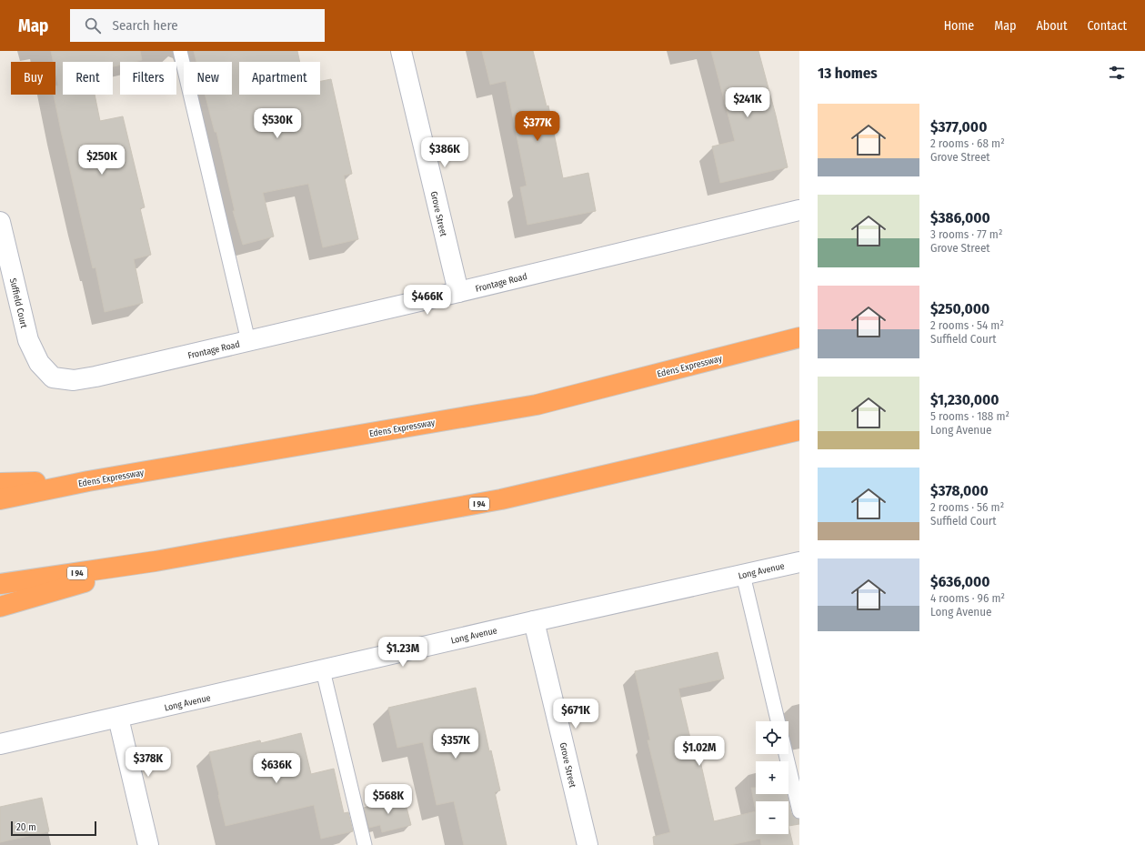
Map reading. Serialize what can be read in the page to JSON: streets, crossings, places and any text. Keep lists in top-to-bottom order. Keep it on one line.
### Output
{"streets":{"highway":["Edens Expressway","I 94"],"street":["Grove Street","Frontage Road","Suffield Court","Long Avenue"]},"crossings":[["Grove Street","Frontage Road"],["Grove Street","Long Avenue"],["Frontage Road","Suffield Court"]],"scale_bar":"20 m","page":{"header":"Map","search":"Search here","nav":["Home","Map","About","Contact"],"heading":"13 homes","chip":["Buy","Rent","Filters","New","Apartment"],"price":["$241K","$530K","$377K","$386K","$250K","$466K","$1.23M","$671K","$357K","$1.02M","$378K","$636K","$568K"],"list":[{"name":"$377,000","note":"2 rooms · 68 m² · Grove Street"},{"name":"$386,000","note":"3 rooms · 77 m² · Grove Street"},{"name":"$250,000","note":"2 rooms · 54 m² · Suffield Court"},{"name":"$1,230,000","note":"5 rooms · 188 m² · Long Avenue"},{"name":"$378,000","note":"2 rooms · 56 m² · Suffield Court"},{"name":"$636,000","note":"4 rooms · 96 m² · Long Avenue"}],"map_buttons":["+","−"],"scale":"20 m"}}
